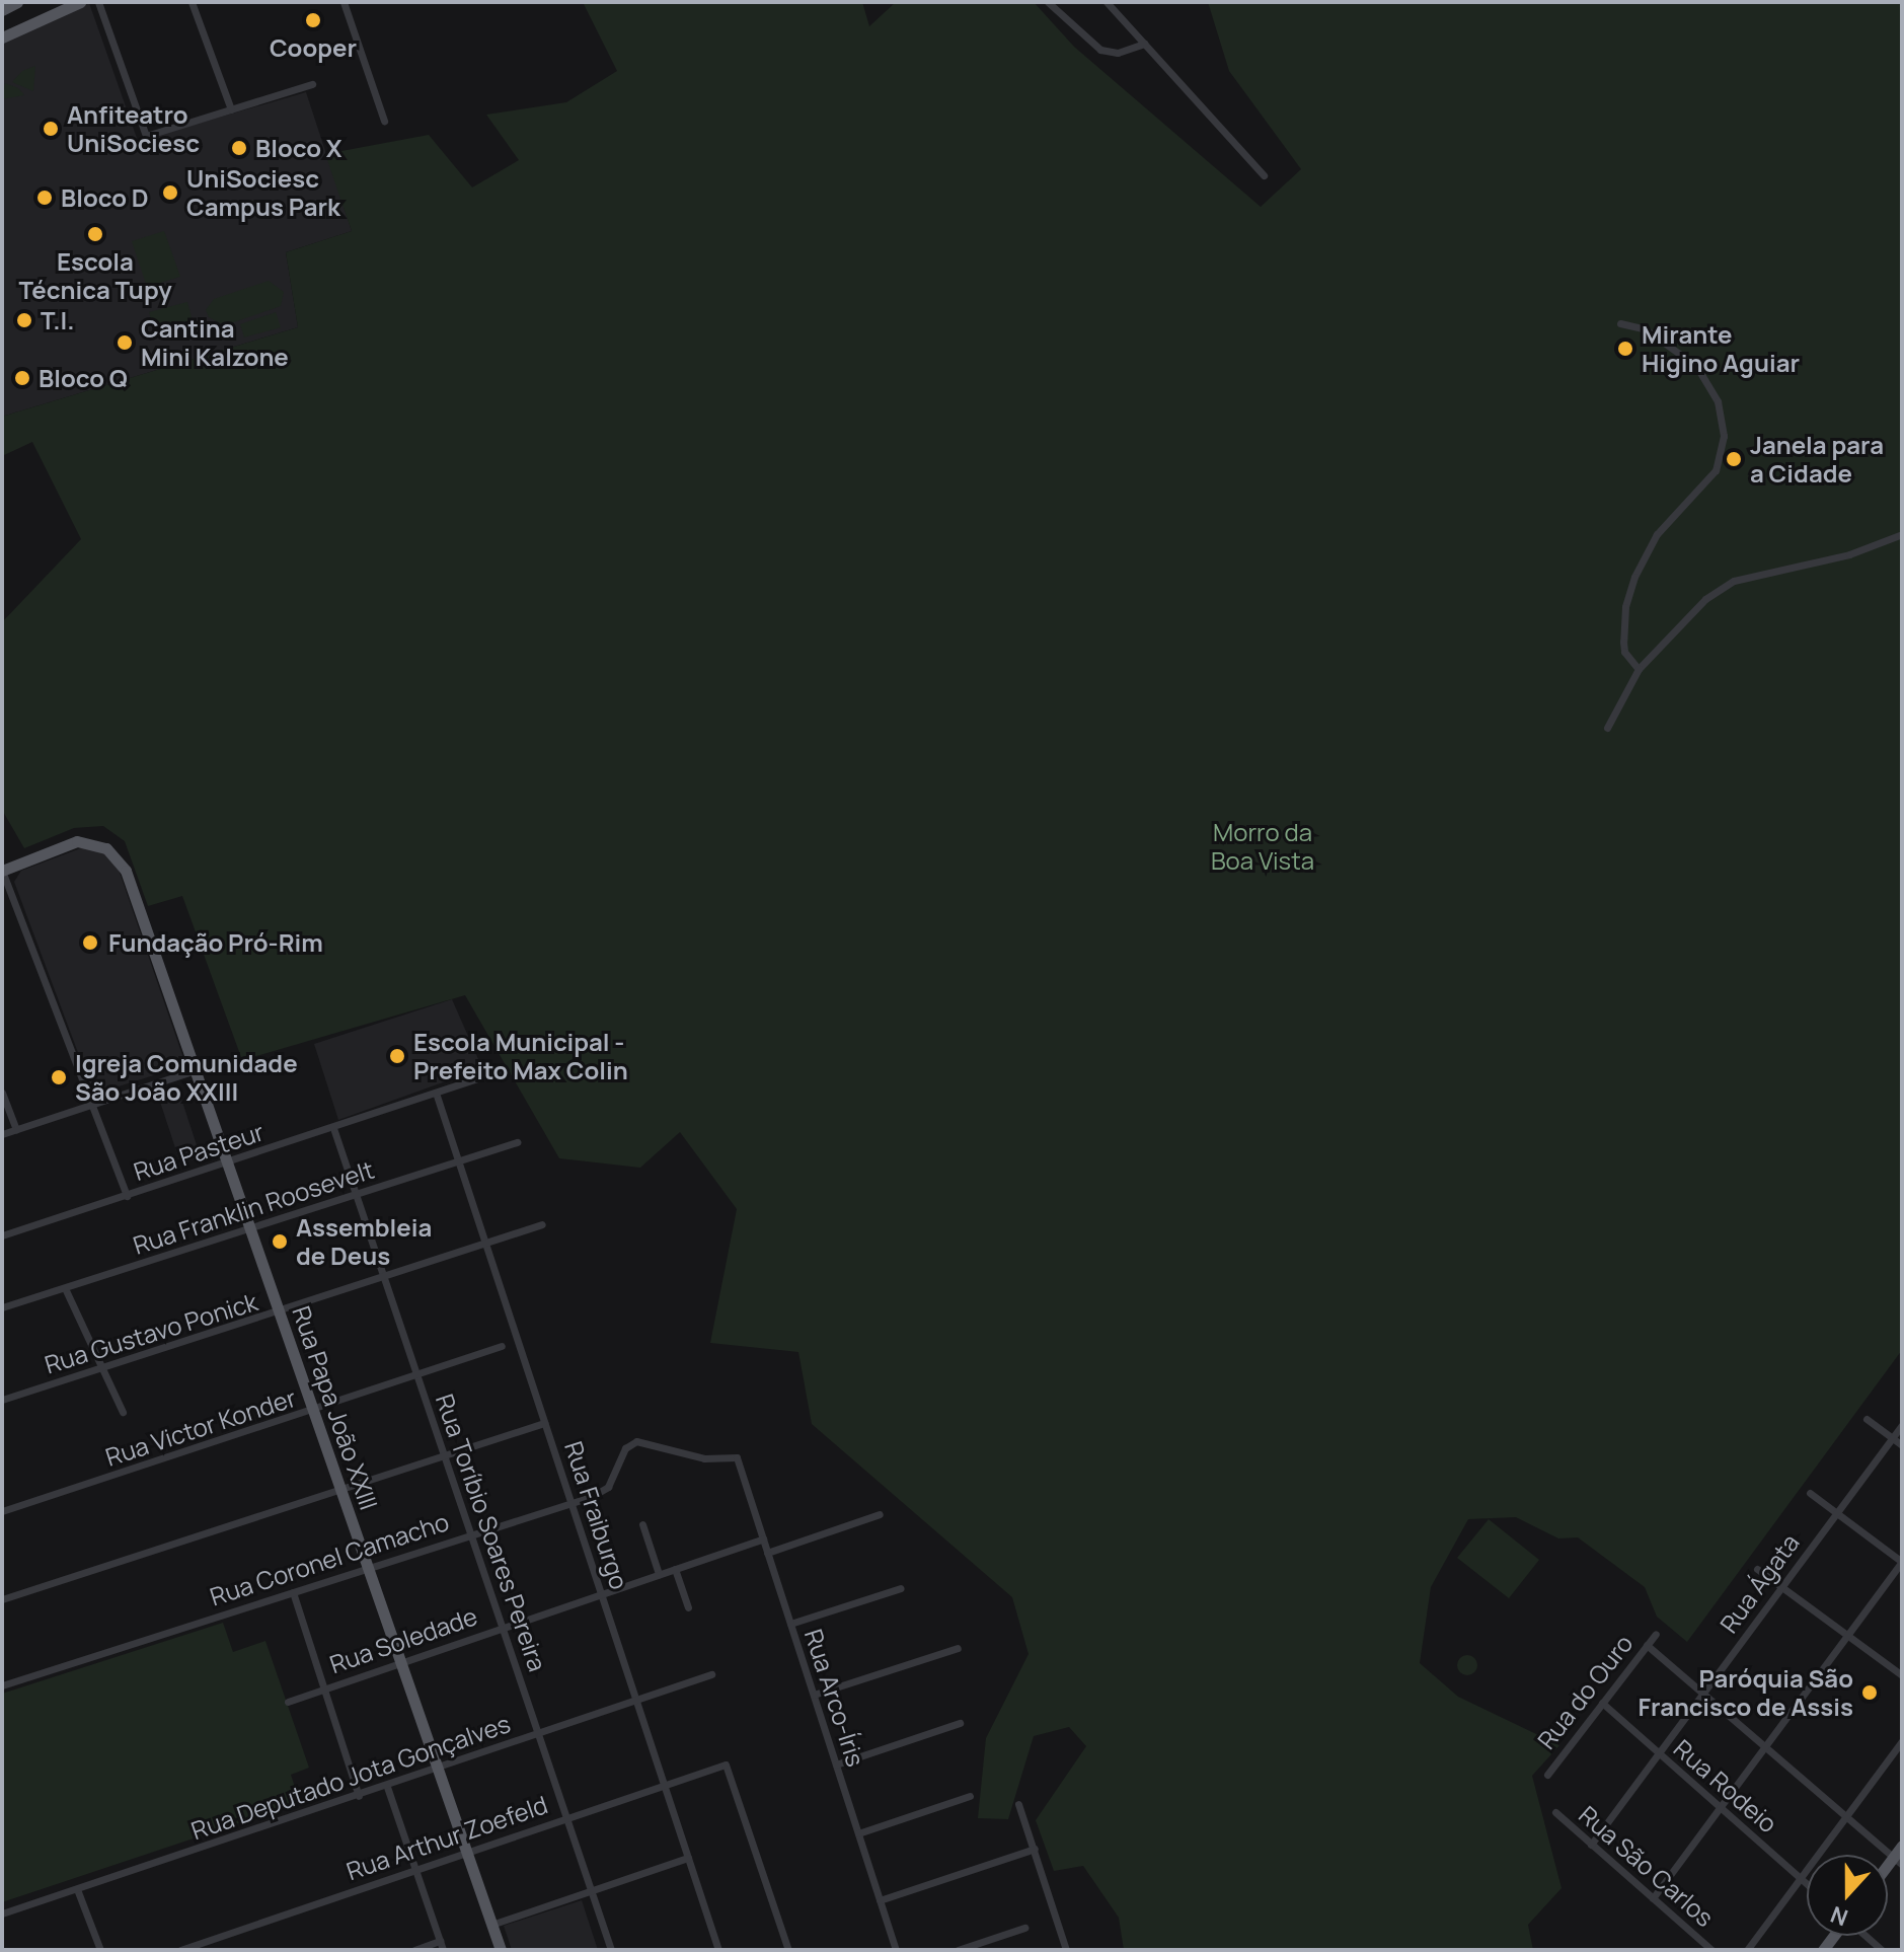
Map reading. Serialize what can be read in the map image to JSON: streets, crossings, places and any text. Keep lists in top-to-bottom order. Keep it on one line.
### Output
{"streets":{"main road":["Rua Papa João XXIII"],"street":["Rua Pasteur","Rua Franklin Roosevelt","Rua Gustavo Ponick","Rua Victor Konder","Rua Fraiburgo","Rua Toríbio Soares Pereira","Rua Coronel Camacho","Rua Ágata","Rua Soledade","Rua do Ouro","Rua Arco-Íris","Rua Deputado Jota Gonçalves","Rua Rodeio","Rua Arthur Zoefeld","Rua São Carlos"]},"crossings":[["Rua Pasteur","Rua Papa João XXIII"],["Rua Pasteur","Rua Fraiburgo"],["Rua Pasteur","Rua Toríbio Soares Pereira"],["Rua Franklin Roosevelt","Rua Papa João XXIII"],["Rua Franklin Roosevelt","Rua Fraiburgo"],["Rua Franklin Roosevelt","Rua Toríbio Soares Pereira"],["Rua Gustavo Ponick","Rua Papa João XXIII"],["Rua Gustavo Ponick","Rua Fraiburgo"],["Rua Gustavo Ponick","Rua Toríbio Soares Pereira"],["Rua Papa João XXIII","Rua Victor Konder"],["Rua Papa João XXIII","Rua Coronel Camacho"],["Rua Papa João XXIII","Rua Soledade"],["Rua Papa João XXIII","Rua Deputado Jota Gonçalves"],["Rua Papa João XXIII","Rua Arthur Zoefeld"],["Rua Victor Konder","Rua Toríbio Soares Pereira"],["Rua Fraiburgo","Rua Coronel Camacho"],["Rua Fraiburgo","Rua Soledade"],["Rua Fraiburgo","Rua Deputado Jota Gonçalves"],["Rua Fraiburgo","Rua Arthur Zoefeld"],["Rua Toríbio Soares Pereira","Rua Coronel Camacho"],["Rua Toríbio Soares Pereira","Rua Soledade"],["Rua Toríbio Soares Pereira","Rua Deputado Jota Gonçalves"],["Rua Toríbio Soares Pereira","Rua Arthur Zoefeld"],["Rua Coronel Camacho","Rua Arco-Íris"],["Rua Ágata","Rua Rodeio"],["Rua Ágata","Rua São Carlos"],["Rua Soledade","Rua Arco-Íris"],["Rua do Ouro","Rua Rodeio"]],"parks":["Morro da Boa Vista"],"places":["Cooper","Anfiteatro UniSociesc","Bloco X","UniSociesc Campus Park","Bloco D","Escola Técnica Tupy","T.I.","Cantina Mini Kalzone","Mirante Higino Aguiar","Bloco Q","Janela para a Cidade","Fundação Pró-Rim","Escola Municipal - Prefeito Max Colin","Igreja Comunidade São João XXIII","Assembleia de Deus","Paróquia São Francisco de Assis"],"north":"bottom"}
